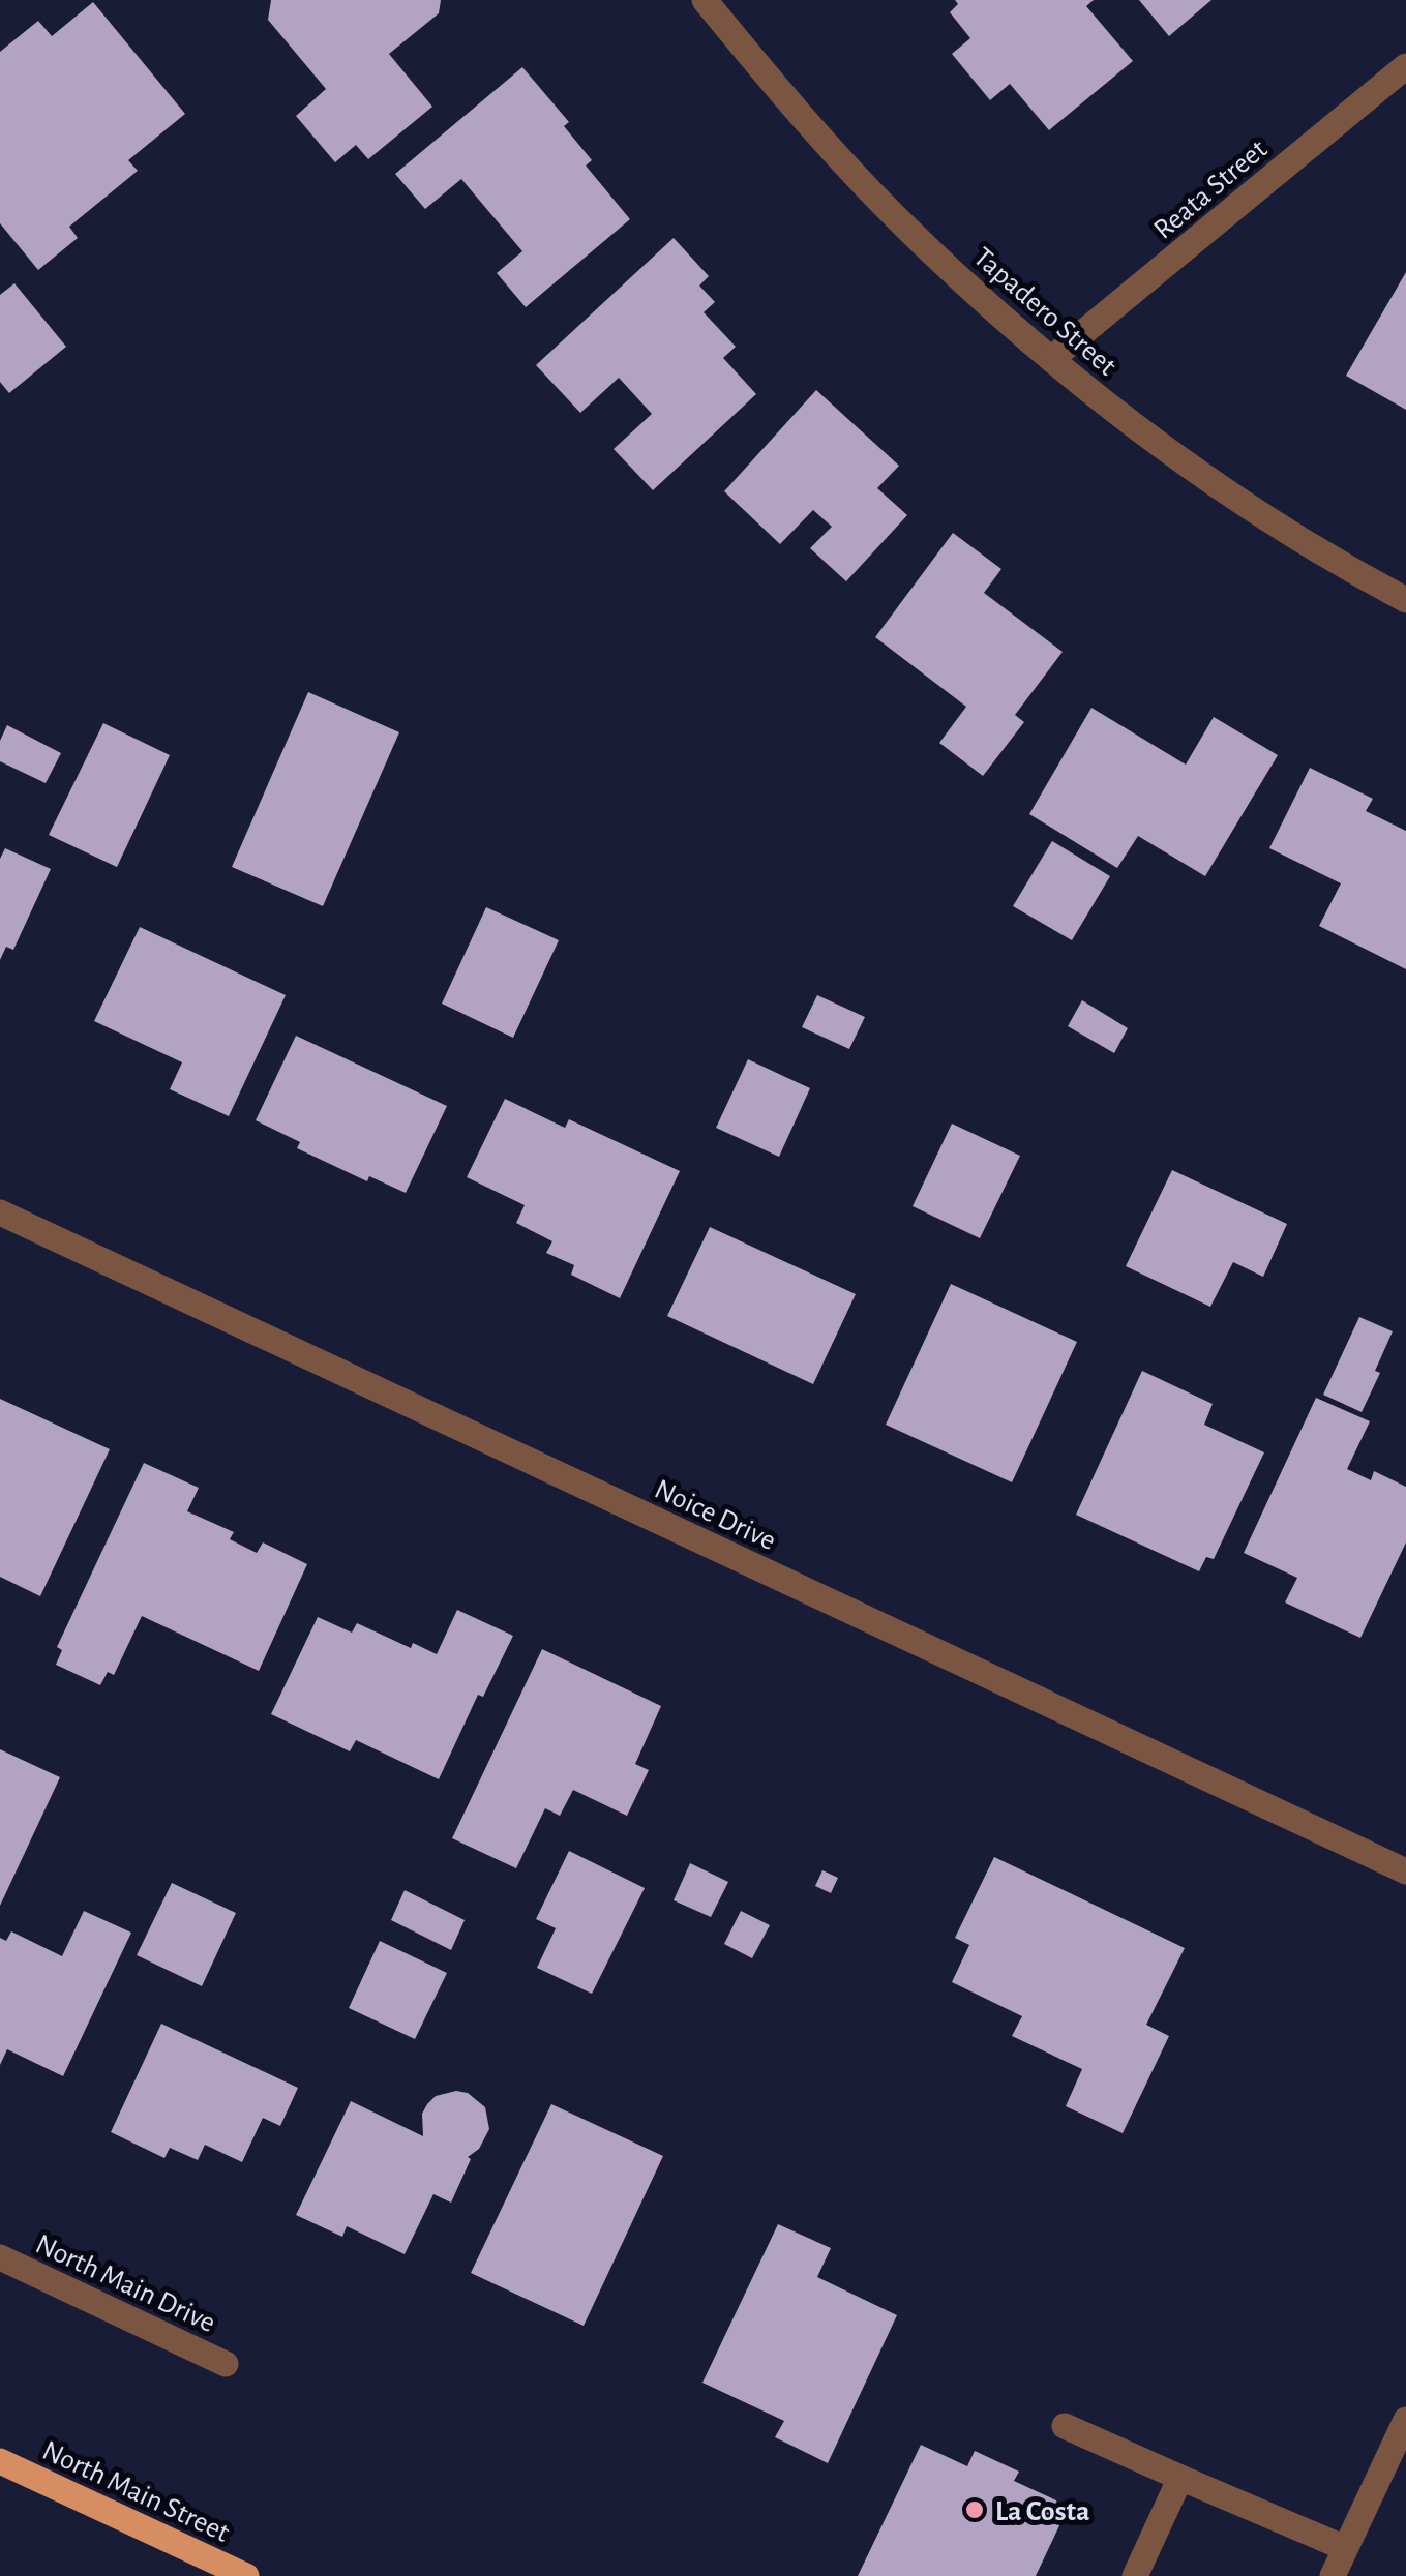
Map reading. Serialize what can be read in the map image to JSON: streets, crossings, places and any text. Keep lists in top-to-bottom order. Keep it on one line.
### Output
{"streets":{"main road":["North Main Street"],"street":["Reata Street","Tapadero Street","Noice Drive","North Main Drive"]},"crossings":[["Reata Street","Tapadero Street"]],"places":["La Costa"]}
